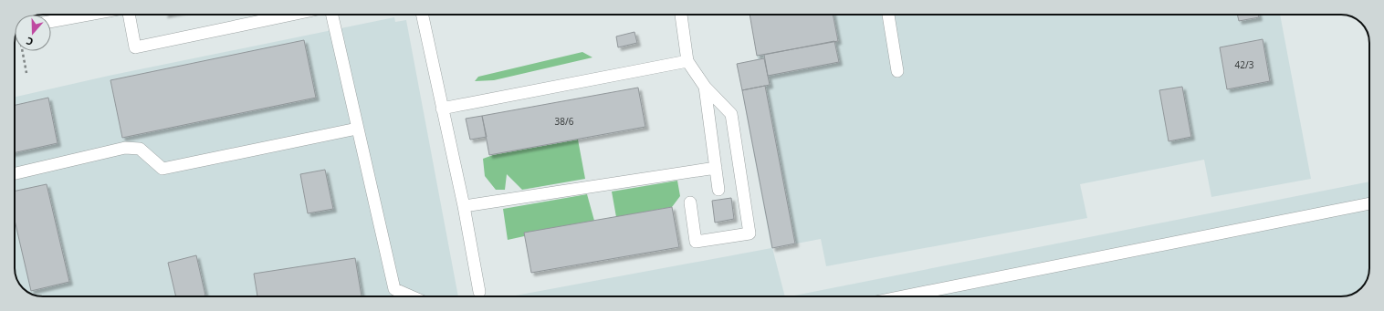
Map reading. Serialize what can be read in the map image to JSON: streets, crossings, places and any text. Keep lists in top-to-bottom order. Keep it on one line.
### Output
{"house_numbers":["42/3","38/6"],"north":"bottom"}
